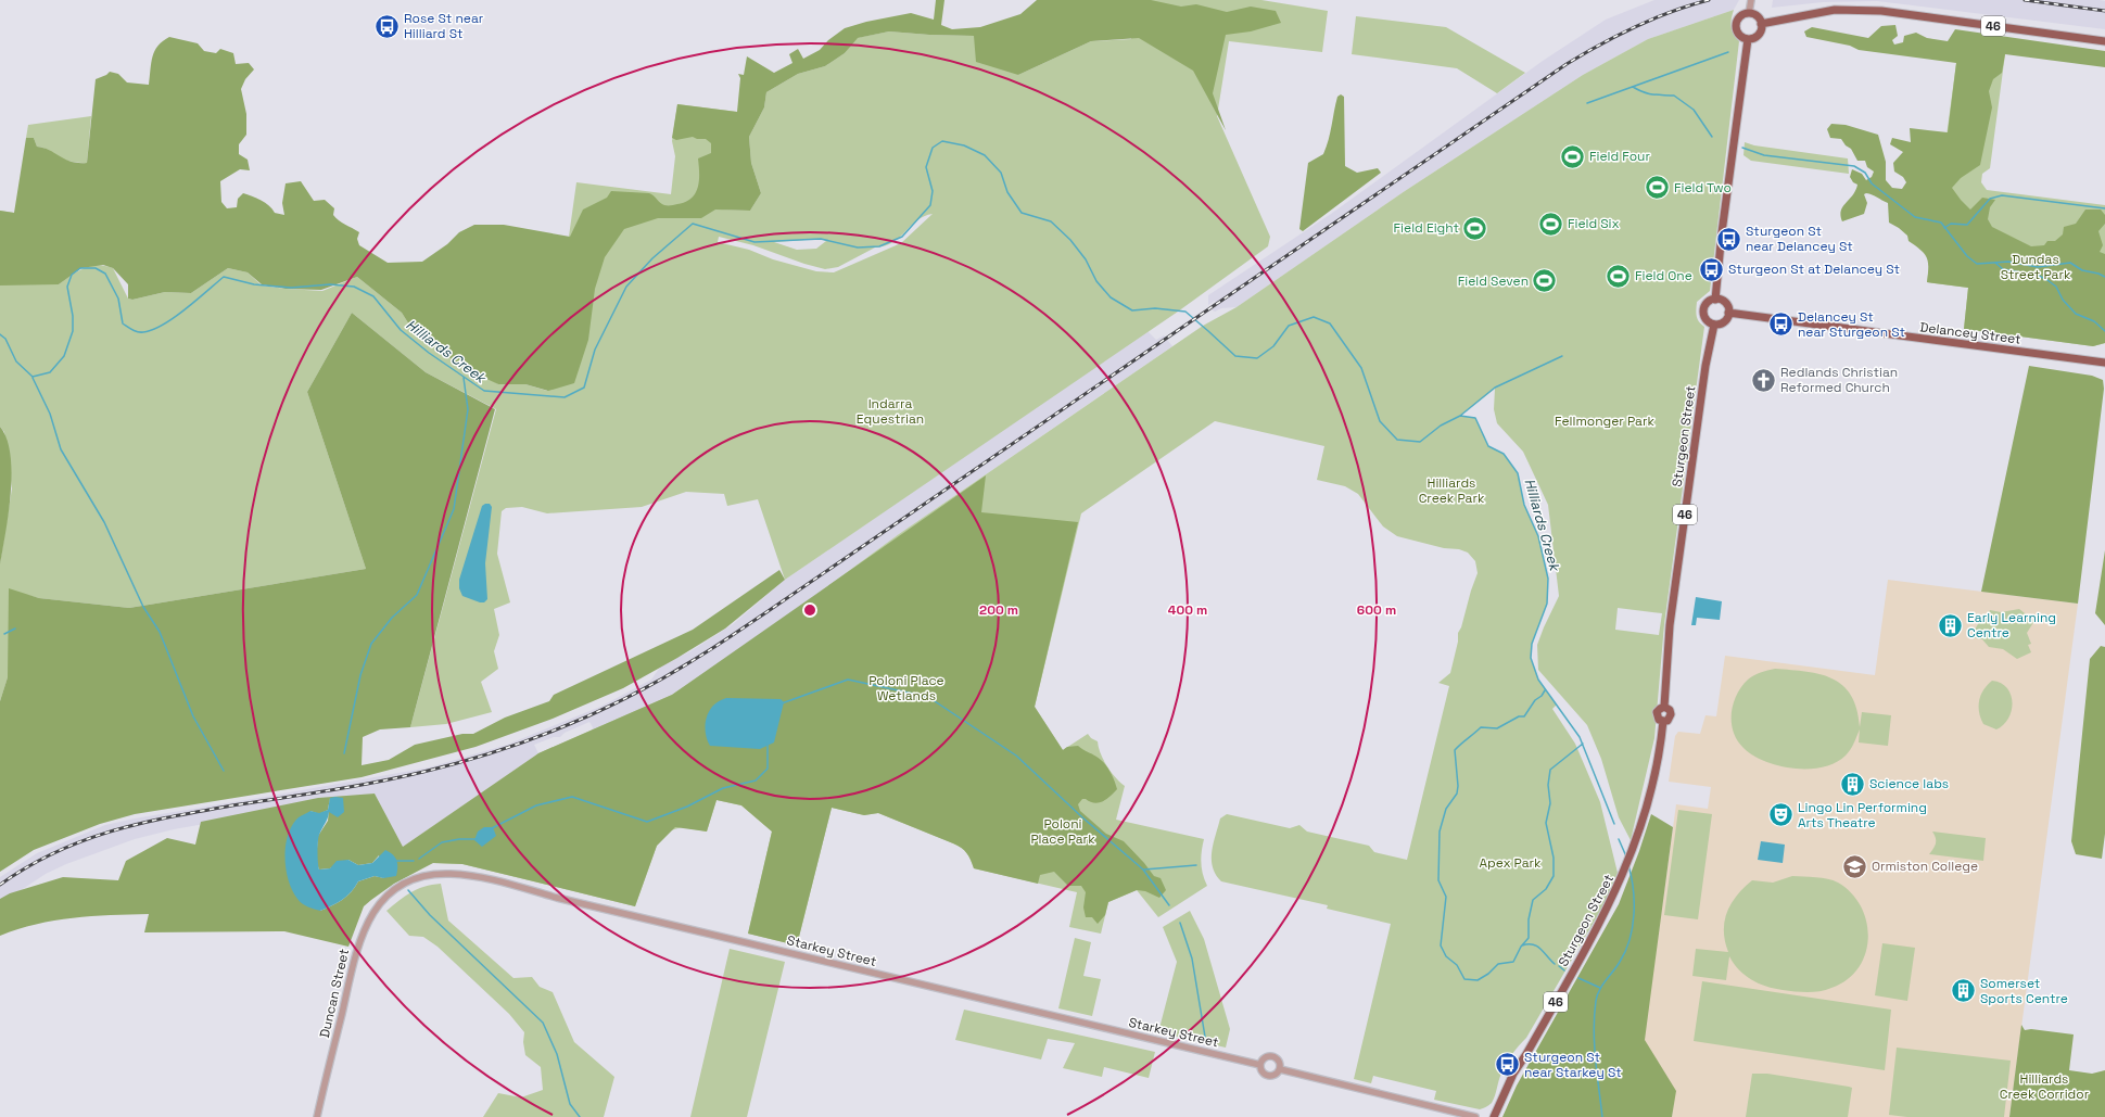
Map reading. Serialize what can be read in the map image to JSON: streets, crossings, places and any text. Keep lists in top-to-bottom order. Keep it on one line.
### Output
{"streets":{"main road":["46","Delancey Street","Sturgeon Street"],"street":["Starkey Street","Duncan Street"]},"crossings":[["Delancey Street","Sturgeon Street"],["Starkey Street","Duncan Street"]],"water":["Hilliards Creek"],"parks":["Dundas Street Park","Indarra Equestrian","Fellmonger Park","Hilliards Creek Park","Poloni Place Wetlands","Poloni Place Park","Apex Park","Hilliards Creek Corridor"],"places":{"bus stop":["Rose St near Hilliard St","Sturgeon St near Delancey St","Sturgeon St at Delancey St","Delancey St near Sturgeon St","Sturgeon St near Starkey St"],"sports":["Field Four","Field Two","Field Six","Field Eight","Field One","Field Seven"],"church":["Redlands Christian Reformed Church"],"building":["Early Learning Centre","Science labs","Somerset Sports Centre"],"theatre":["Lingo Lin Performing Arts Theatre"],"school or university":["Ormiston College"]},"rings":["200 m","400 m","600 m"]}
